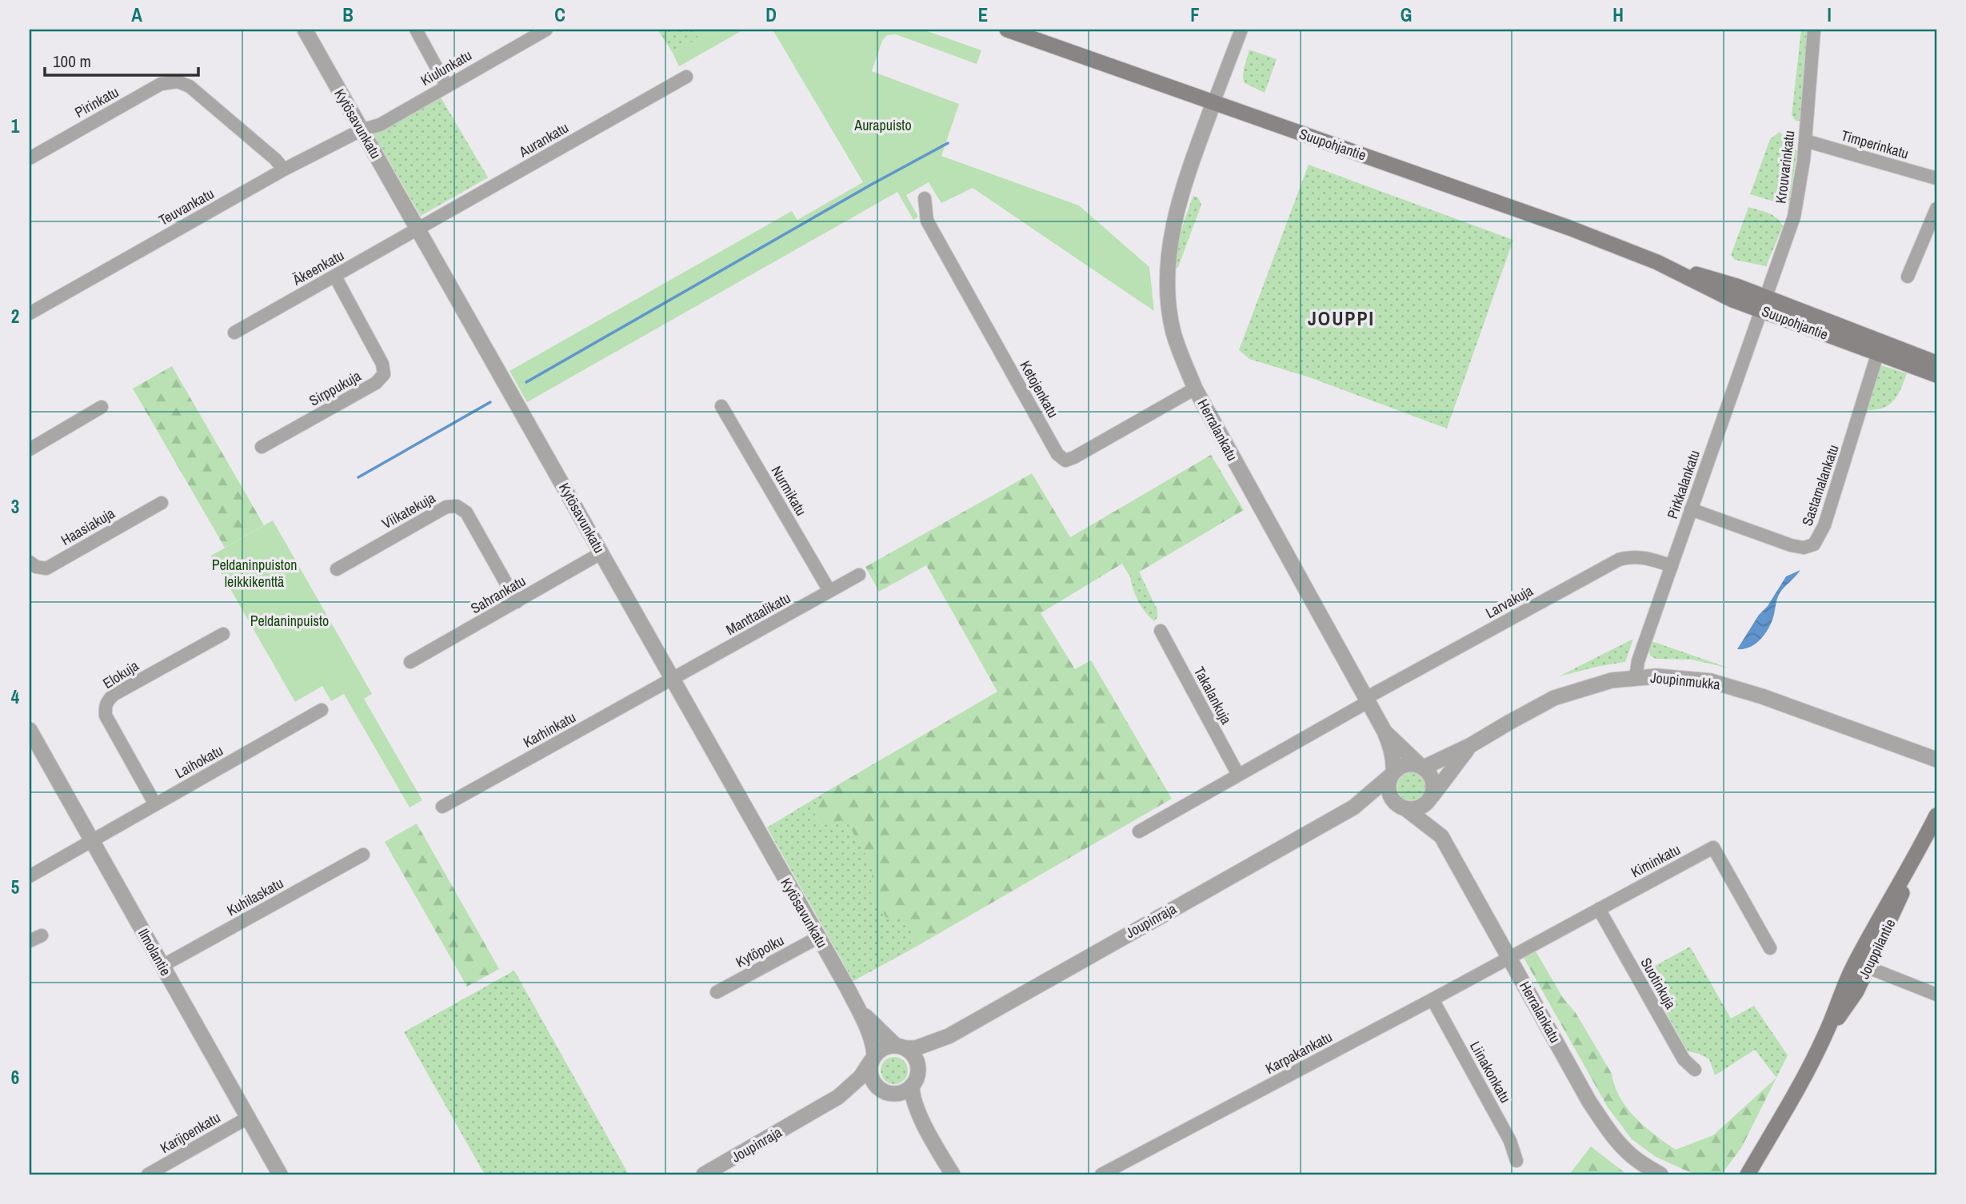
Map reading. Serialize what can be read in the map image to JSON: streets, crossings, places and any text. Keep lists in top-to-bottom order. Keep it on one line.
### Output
{"streets":{"main road":["Suupohjantie","Jouppilantie"],"street":["Kiulunkatu","Pirinkatu","Kytösavunkatu","Aurankatu","Timperinkatu","Krouvarinkatu","Teuvankatu","Äkeenkatu","Sirppukuja","Ketojenkatu","Herralankatu","Pirkkalankatu","Sastamalankatu","Nurmikatu","Viikatekuja","Haasiakuja","Sahrankatu","Larvakuja","Manttaalikatu","Elokuja","Joupinmukka","Takalankuja","Karhinkatu","Laihokatu","Kiminkatu","Kuhilaskatu","Joupinraja","Kytöpolku","Ilmolantie","Suotinkuja","Karpakankatu","Liinakonkatu","Karijoenkatu"]},"crossings":[["Kiulunkatu","Kytösavunkatu"],["Kiulunkatu","Teuvankatu"],["Pirinkatu","Teuvankatu"],["Kytösavunkatu","Aurankatu"],["Kytösavunkatu","Teuvankatu"],["Kytösavunkatu","Äkeenkatu"],["Kytösavunkatu","Sahrankatu"],["Kytösavunkatu","Manttaalikatu"],["Kytösavunkatu","Karhinkatu"],["Kytösavunkatu","Joupinraja"],["Kytösavunkatu","Kytöpolku"],["Aurankatu","Äkeenkatu"],["Suupohjantie","Krouvarinkatu"],["Suupohjantie","Herralankatu"],["Suupohjantie","Pirkkalankatu"],["Suupohjantie","Sastamalankatu"],["Timperinkatu","Krouvarinkatu"],["Krouvarinkatu","Pirkkalankatu"],["Äkeenkatu","Sirppukuja"],["Ketojenkatu","Herralankatu"],["Herralankatu","Larvakuja"],["Herralankatu","Joupinmukka"],["Herralankatu","Kiminkatu"],["Herralankatu","Joupinraja"],["Herralankatu","Karpakankatu"],["Pirkkalankatu","Sastamalankatu"],["Pirkkalankatu","Larvakuja"],["Pirkkalankatu","Joupinmukka"],["Nurmikatu","Manttaalikatu"],["Viikatekuja","Sahrankatu"],["Larvakuja","Takalankuja"],["Manttaalikatu","Karhinkatu"],["Elokuja","Laihokatu"],["Joupinmukka","Joupinraja"],["Laihokatu","Ilmolantie"],["Kiminkatu","Suotinkuja"],["Kiminkatu","Karpakankatu"],["Kuhilaskatu","Ilmolantie"],["Ilmolantie","Karijoenkatu"],["Karpakankatu","Liinakonkatu"]],"districts":["JOUPPI"],"parks":["Aurapuisto","Peldaninpuiston leikkikenttä","Peldaninpuisto"],"scale_bar":"100 m","grid":{"columns":["A","B","C","D","E","F","G","H","I"],"rows":["1","2","3","4","5","6"]}}
